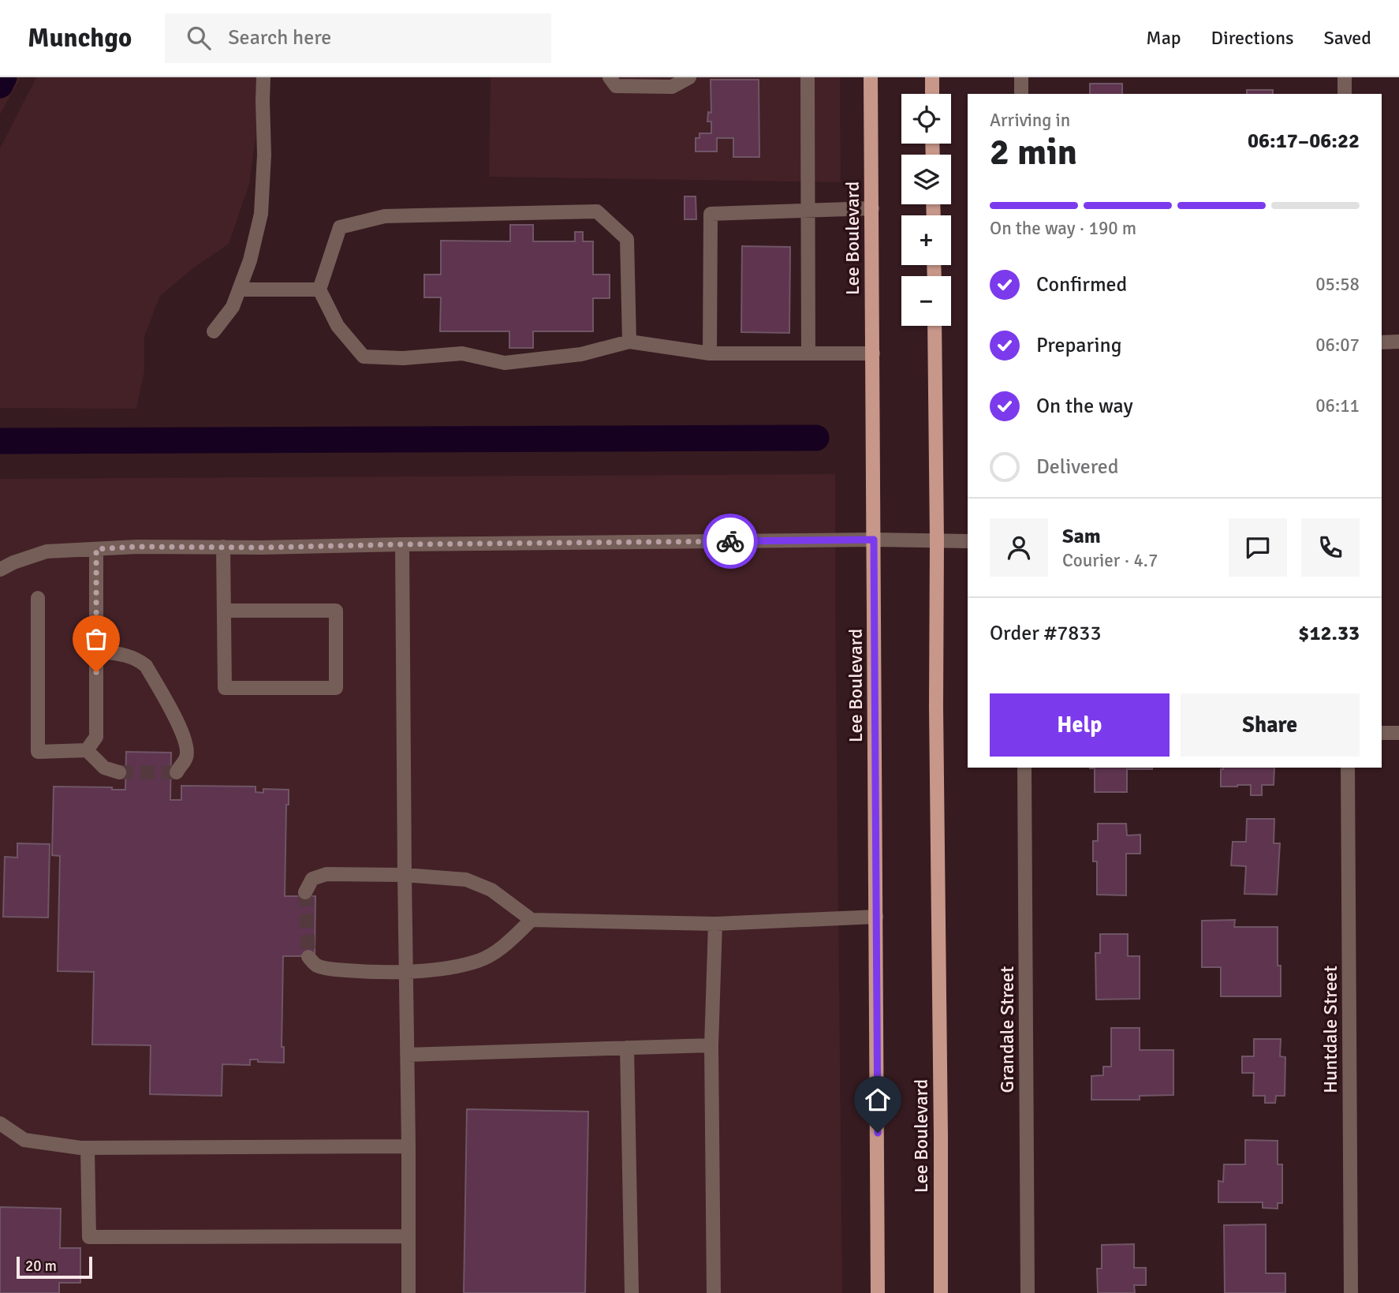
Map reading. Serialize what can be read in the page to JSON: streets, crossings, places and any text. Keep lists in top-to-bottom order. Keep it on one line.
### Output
{"streets":{"main road":["Lee Boulevard"],"street":["Grandale Street","Huntdale Street"]},"scale_bar":"20 m","page":{"header":"Munchgo","search":"Search here","nav":["Map","Directions","Saved"],"map_buttons":["+","−"],"heading":["2 min","Arriving in","06:17–06:22"],"panel":["Sam","Courier · 4.7","Order #7833","$12.33"],"bar":"On the way · 190 m","list":[["Confirmed","05:58"],["Preparing","06:07"],["On the way","06:11"],"Delivered"],"buttons":["Help","Share"],"scale":"20 m"}}
